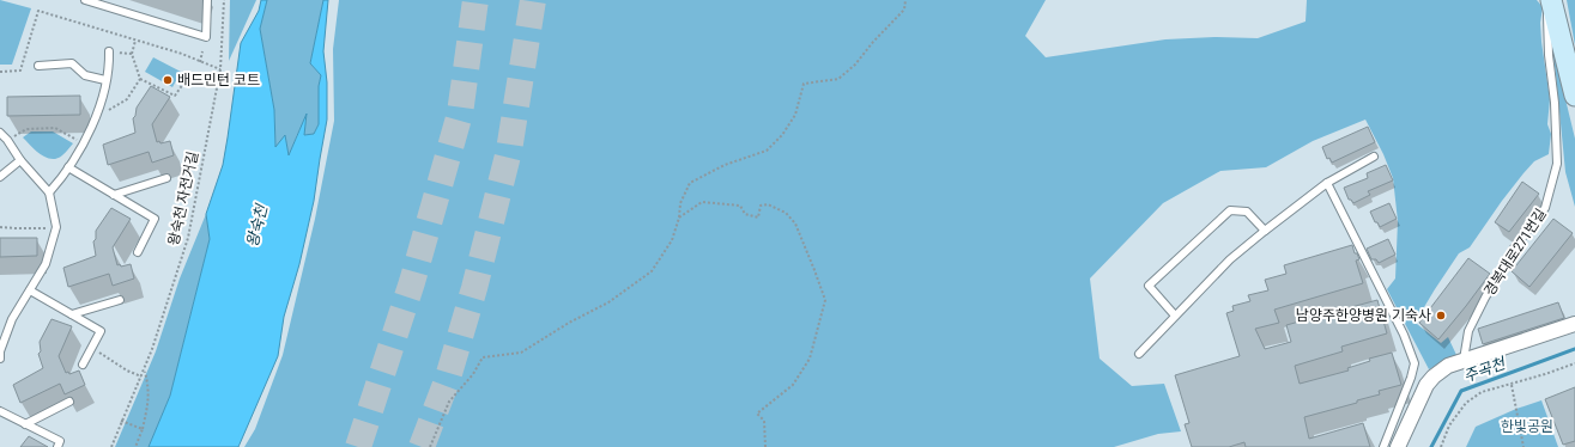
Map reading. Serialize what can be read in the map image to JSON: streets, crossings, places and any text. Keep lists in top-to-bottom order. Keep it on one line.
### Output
{"streets":{"lane":["경복대로271번길"],"path":["왕숙천 자전거길"]},"water":["왕숙천","주곡천"],"parks":["한빛공원"],"places":["배드민턴 코트","남양주한양병원 기숙사"]}
